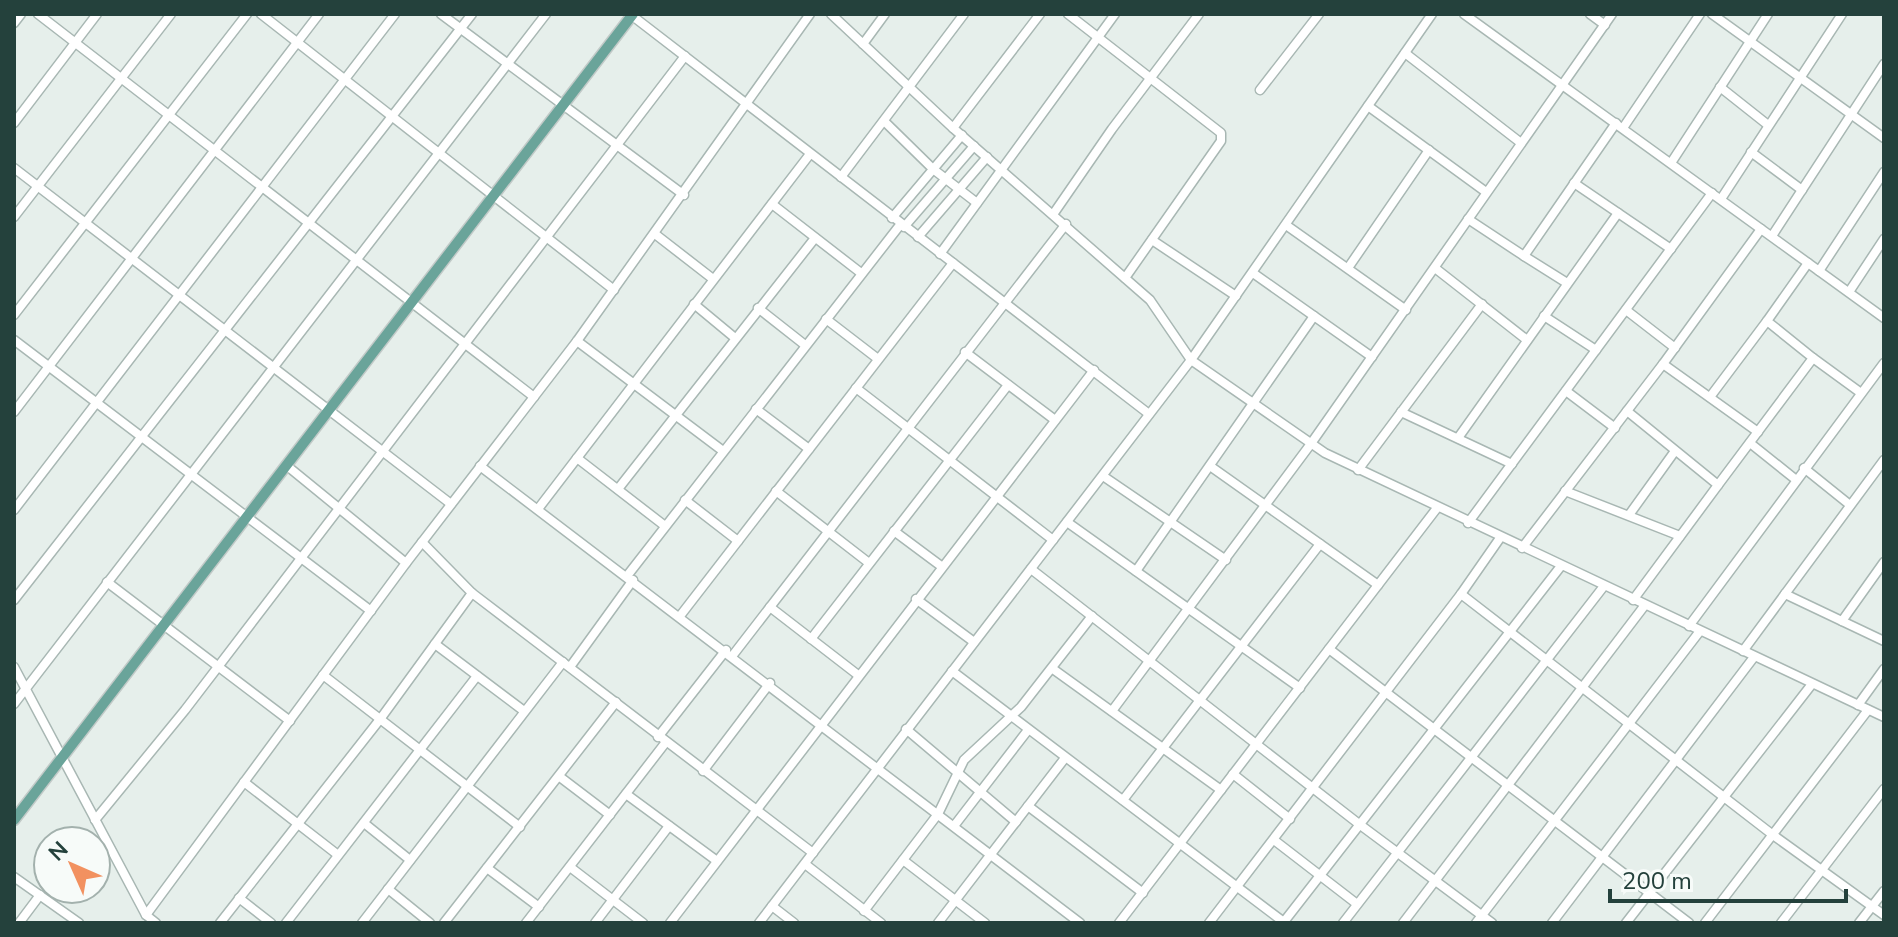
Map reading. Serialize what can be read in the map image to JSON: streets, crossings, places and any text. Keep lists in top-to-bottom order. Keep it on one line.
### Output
{"scale_bar":"200 m","north":"top left"}
